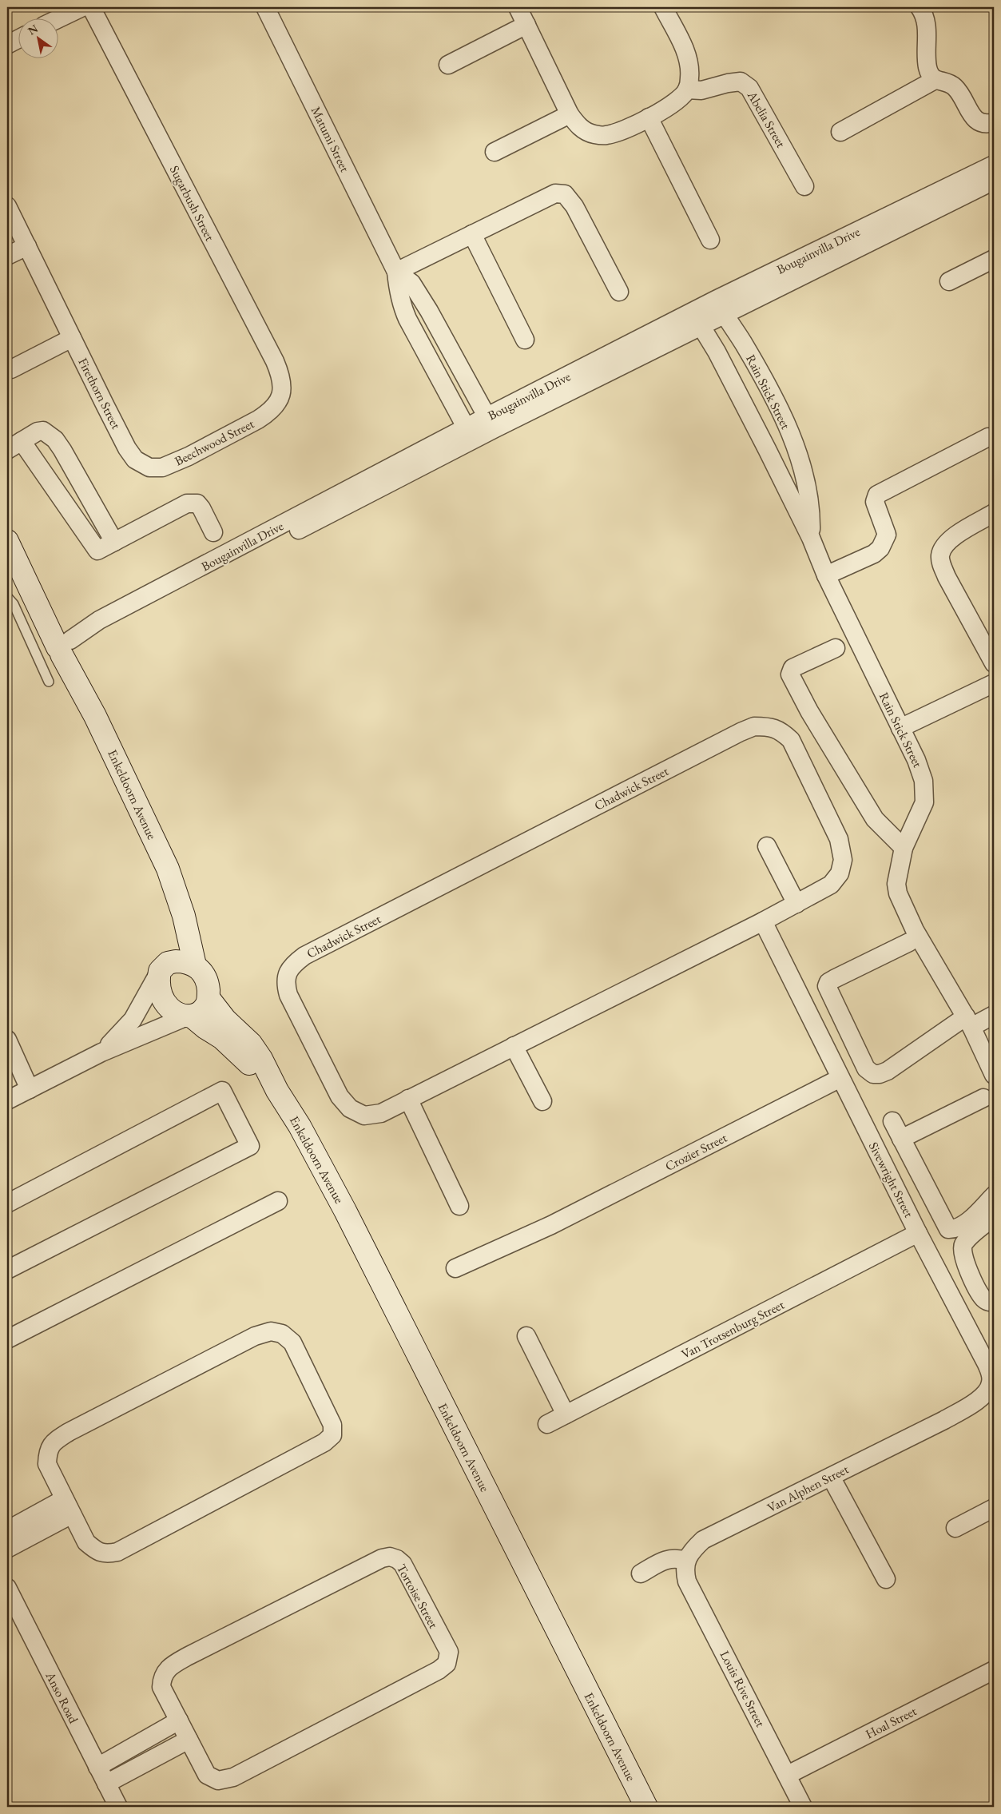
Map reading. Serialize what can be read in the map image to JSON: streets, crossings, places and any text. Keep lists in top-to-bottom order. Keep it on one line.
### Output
{"streets":{"street":["Abelia Street","Matumi Street","Sugarbush Street","Bougainvilla Drive","Rain Stick Street","Firethorn Street","Beechwood Street","Chadwick Street","Enkeldoorn Avenue","Crozier Street","Sivewright Street","Van Trotsenburg Street","Van Alphen Street","Tortoise Street","Louis Rive Street","Anso Road","Hoal Street"]},"crossings":[["Matumi Street","Bougainvilla Drive"],["Sugarbush Street","Beechwood Street"],["Bougainvilla Drive","Rain Stick Street"],["Bougainvilla Drive","Enkeldoorn Avenue"],["Firethorn Street","Beechwood Street"],["Chadwick Street","Sivewright Street"],["Crozier Street","Sivewright Street"],["Sivewright Street","Van Trotsenburg Street"],["Sivewright Street","Van Alphen Street"],["Van Alphen Street","Louis Rive Street"],["Louis Rive Street","Hoal Street"]],"north":"top left"}
